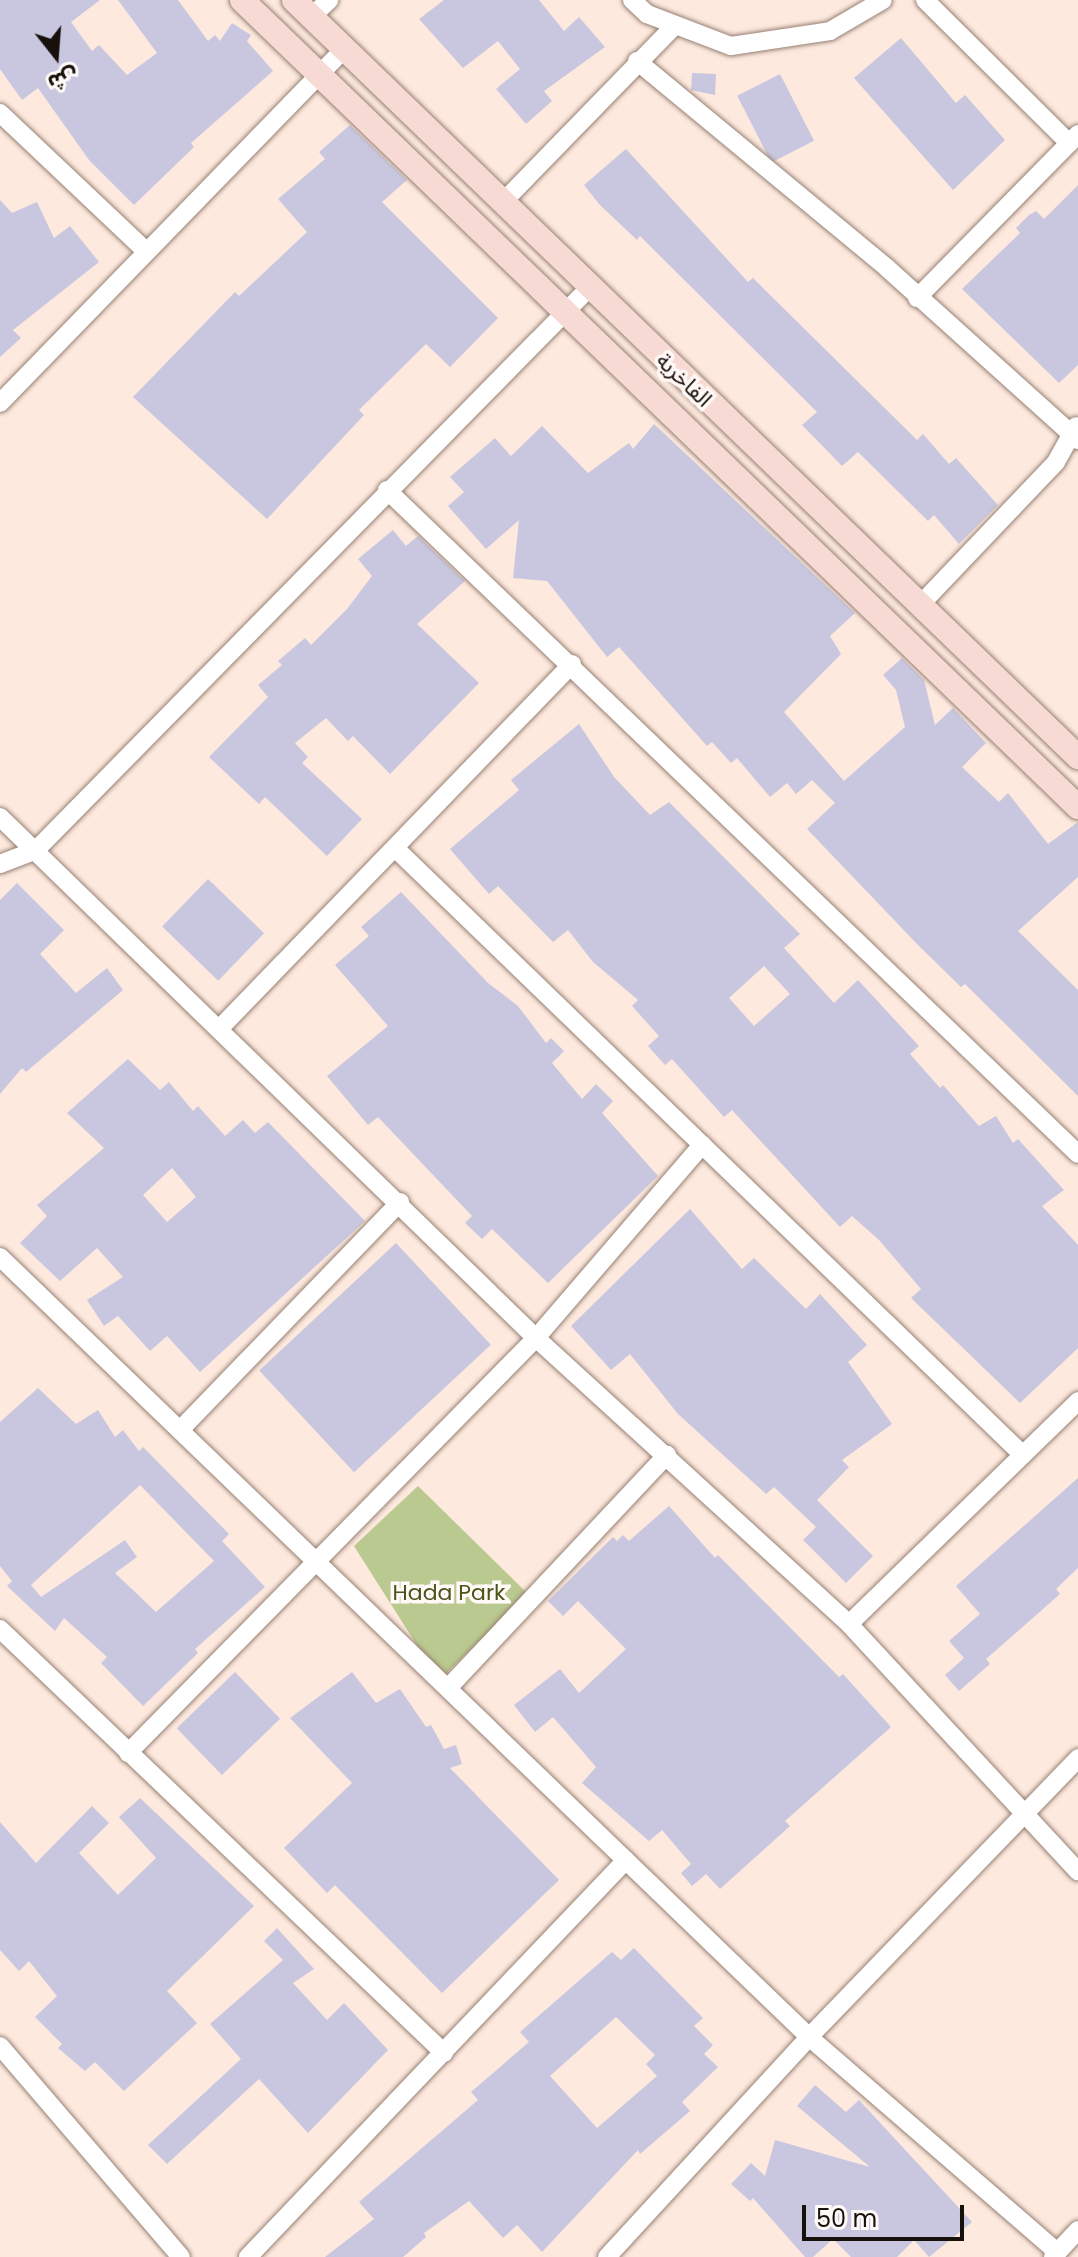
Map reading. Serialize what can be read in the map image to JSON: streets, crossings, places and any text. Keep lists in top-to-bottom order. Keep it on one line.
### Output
{"streets":{"street":["الفاخرية"]},"parks":["Hada Park"],"scale_bar":"50 m","north":"bottom"}
